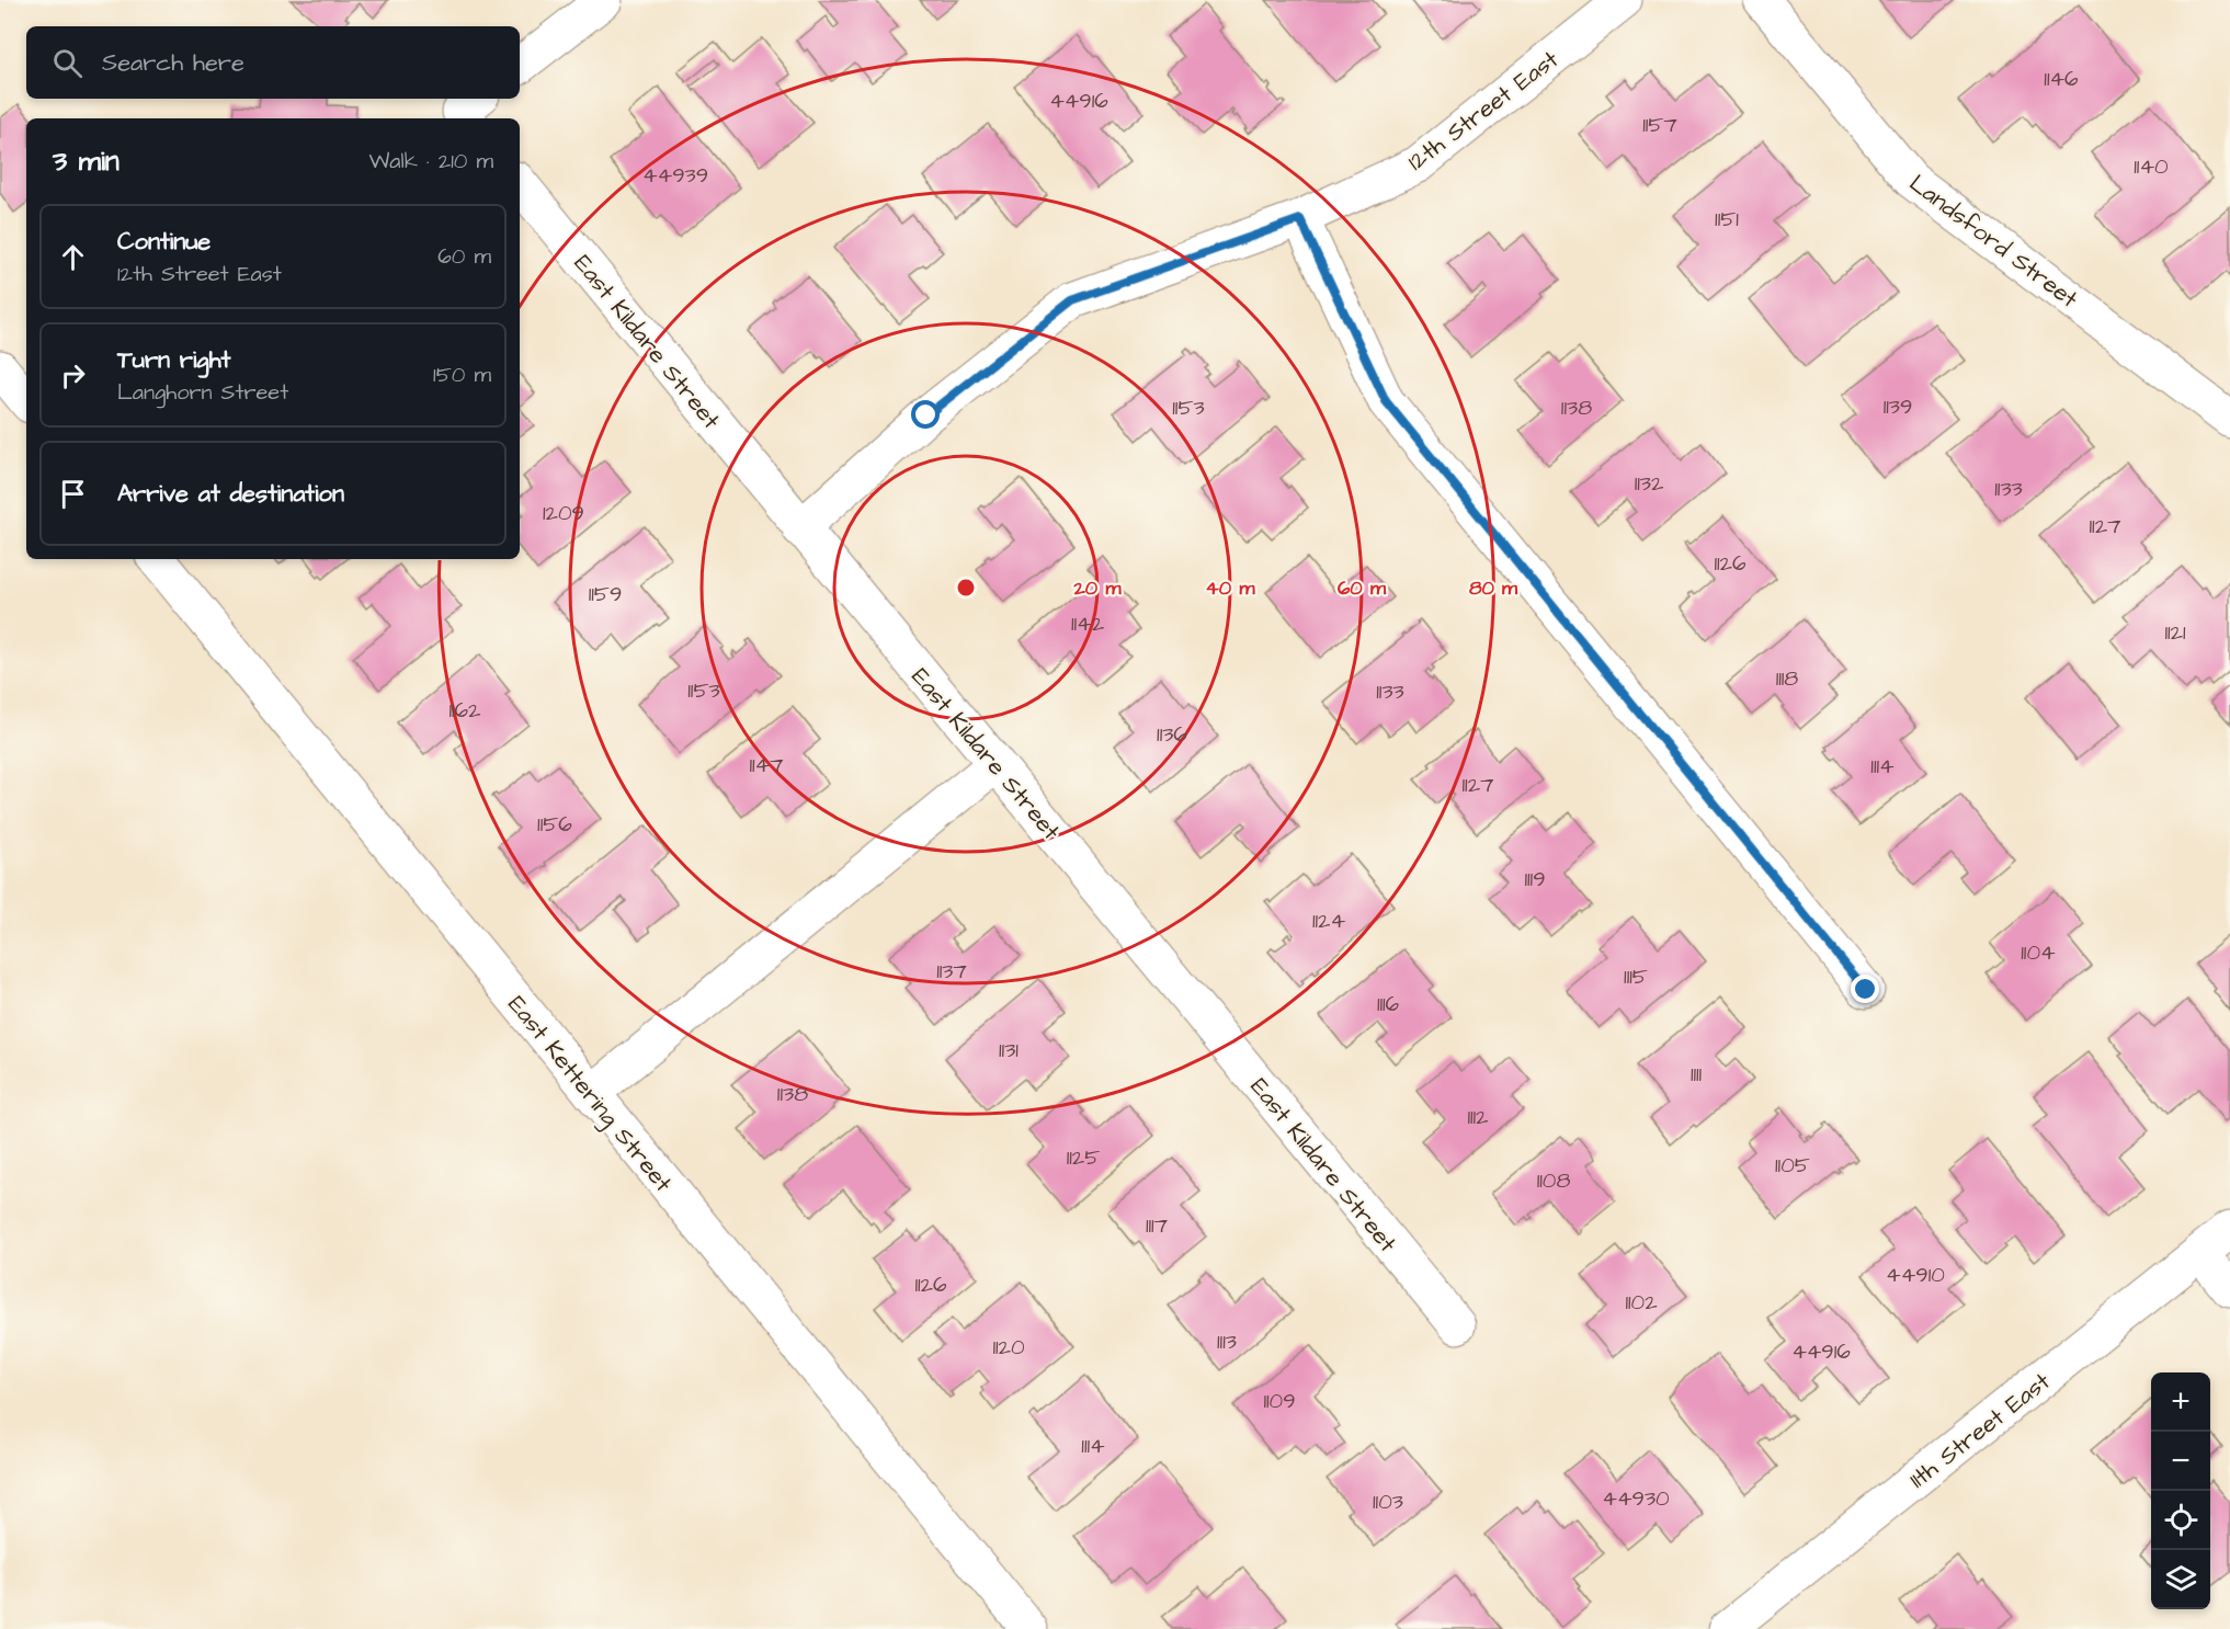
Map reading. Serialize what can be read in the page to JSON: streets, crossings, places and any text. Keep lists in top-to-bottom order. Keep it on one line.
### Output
{"streets":{"street":["12th Street East","Landsford Street","East Kildare Street","East Kettering Street","11th Street East"]},"crossings":[["12th Street East","East Kildare Street"]],"house_numbers":["1146","44916","1157","1140","44939","1151","1139","1153","1138","1132","1133","1209","1127","1126","1159","1142","1121","1118","1153","1133","1162","1136","1147","1114","1127","1156","1119","1124","1104","1137","1115","1116","1131","1111","1138","1112","1125","1105","1108","1117","44910","1126","1102","1113","1120","44916","1109","1114","44930","1103"],"page":{"search":"Search here","heading":["3 min","Walk · 210 m"],"list":[["Continue","12th Street East","60 m"],["Turn right","Langhorn Street","150 m"],"Arrive at destination"],"map_buttons":["+","−"]},"rings":["20 m","40 m","60 m","80 m"]}
